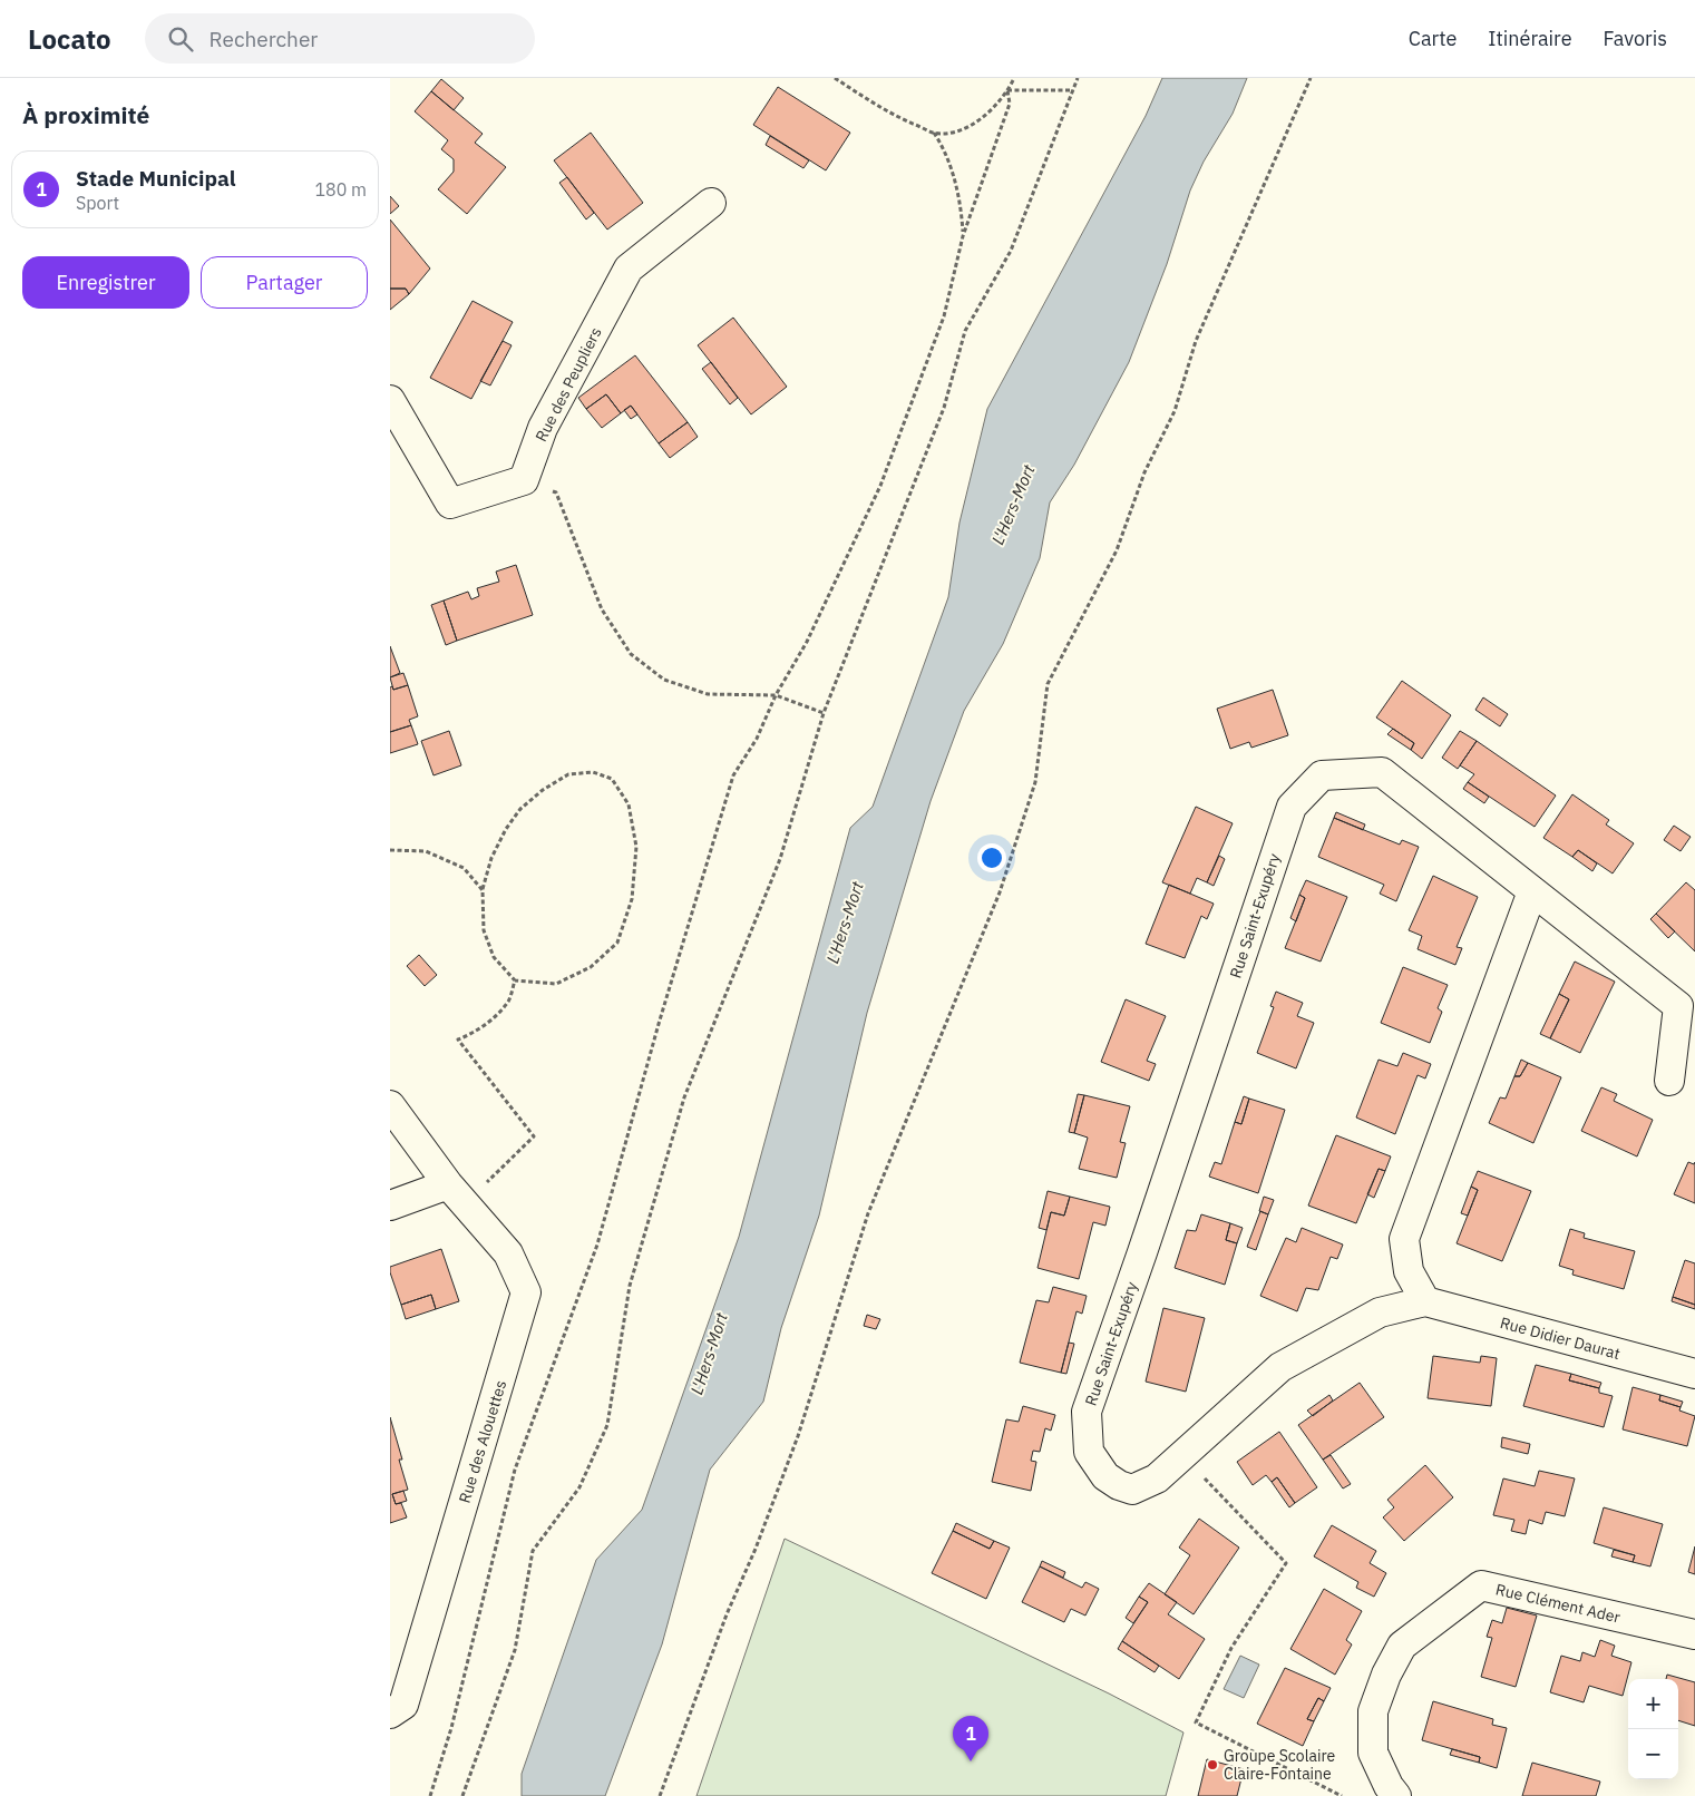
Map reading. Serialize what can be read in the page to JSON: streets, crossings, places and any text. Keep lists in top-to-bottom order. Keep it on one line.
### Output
{"streets":{"street":["Rue des Peupliers","Rue Saint-Exupéry","Rue Didier Daurat","Rue des Alouettes","Rue Clément Ader"]},"crossings":[["Rue Saint-Exupéry","Rue Didier Daurat"]],"water":["L'Hers-Mort"],"places":["Groupe Scolaire Claire-Fontaine"],"page":{"header":"Locato","search":"Rechercher","nav":["Carte","Itinéraire","Favoris"],"heading":"À proximité","list":[{"mark":"1","name":"Stade Municipal","note":"Sport","value":"180 m"}],"buttons":["Enregistrer","Partager"],"map_buttons":["+","−"],"pins":"1"}}
